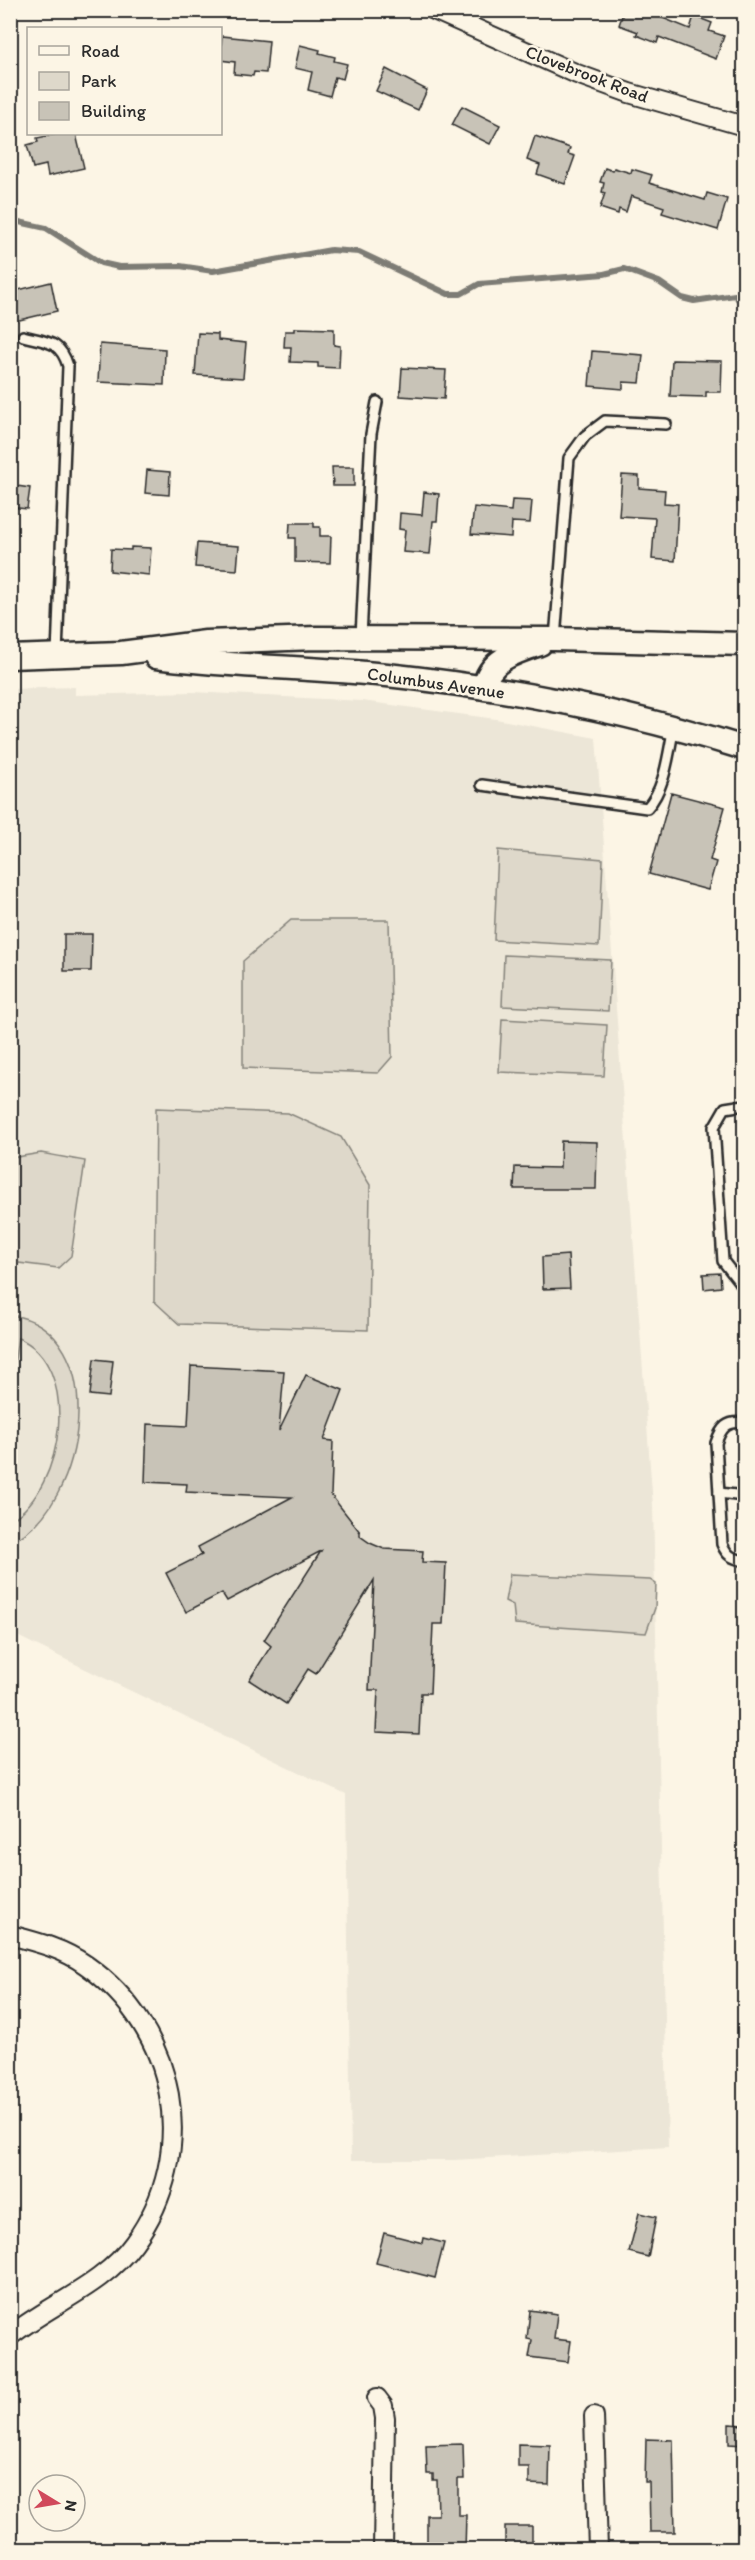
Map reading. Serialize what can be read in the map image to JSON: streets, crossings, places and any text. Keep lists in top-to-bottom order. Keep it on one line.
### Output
{"streets":{"street":["Clovebrook Road","Columbus Avenue"]},"legend":["Road","Park","Building"],"north":"right"}
